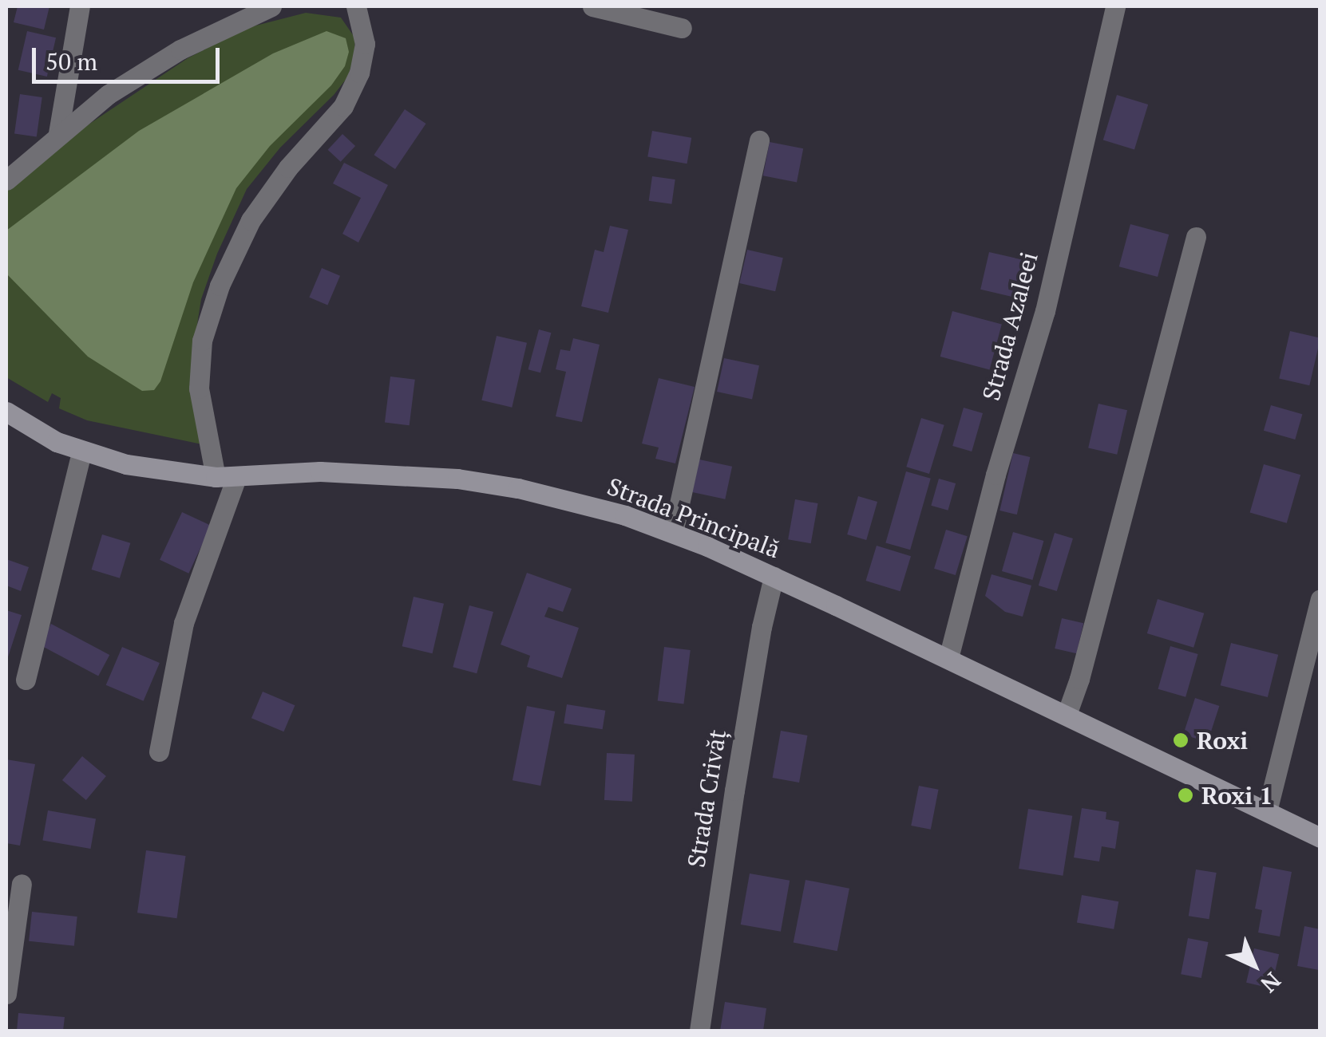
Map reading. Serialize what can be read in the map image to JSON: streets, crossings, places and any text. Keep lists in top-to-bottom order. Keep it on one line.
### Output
{"streets":{"main road":["Strada Principală"],"street":["Strada Azaleei","Strada Crivăț"]},"crossings":[["Strada Azaleei","Strada Principală"],["Strada Principală","Strada Crivăț"]],"places":["Roxi","Roxi 1"],"scale_bar":"50 m","north":"bottom right"}
